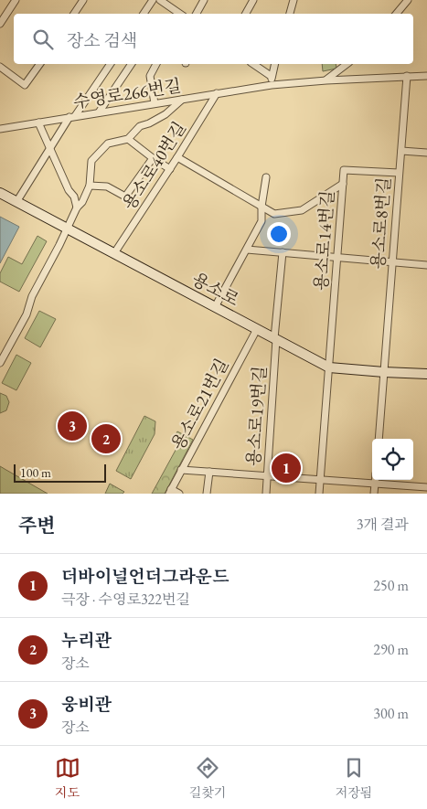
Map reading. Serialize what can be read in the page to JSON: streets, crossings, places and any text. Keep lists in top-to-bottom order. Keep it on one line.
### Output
{"streets":{"main road":["용소로"],"street":["수영로266번길","용소로40번길","용소로8번길","용소로14번길","용소로21번길","용소로19번길"]},"crossings":[["수영로266번길","용소로40번길"],["수영로266번길","용소로8번길"],["용소로40번길","용소로"],["용소로8번길","용소로14번길"],["용소로8번길","용소로"],["용소로14번길","용소로"],["용소로","용소로21번길"],["용소로","용소로19번길"]],"scale_bar":"100 m","page":{"search":"장소 검색","pins":["3","2","1"],"scale":"100 m","heading":["주변","3개 결과"],"list":[{"mark":"1","name":"더바이널언더그라운드","note":"극장 · 수영로322번길","value":"250 m"},{"mark":"2","name":"누리관","note":"장소","value":"290 m"},{"mark":"3","name":"웅비관","note":"장소","value":"300 m"}],"nav":["지도","길찾기","저장됨"]}}
